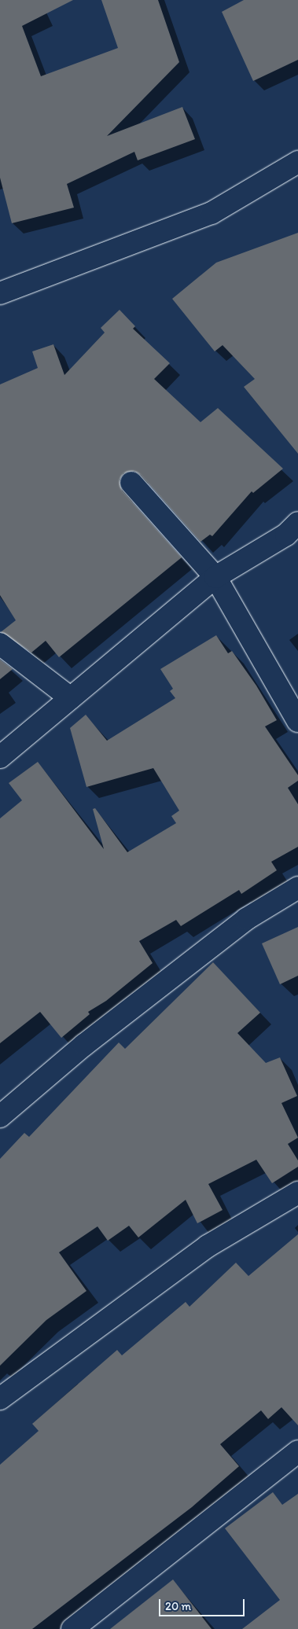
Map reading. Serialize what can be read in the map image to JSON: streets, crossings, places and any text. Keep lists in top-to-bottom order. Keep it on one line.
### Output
{"scale_bar":"20 m"}
